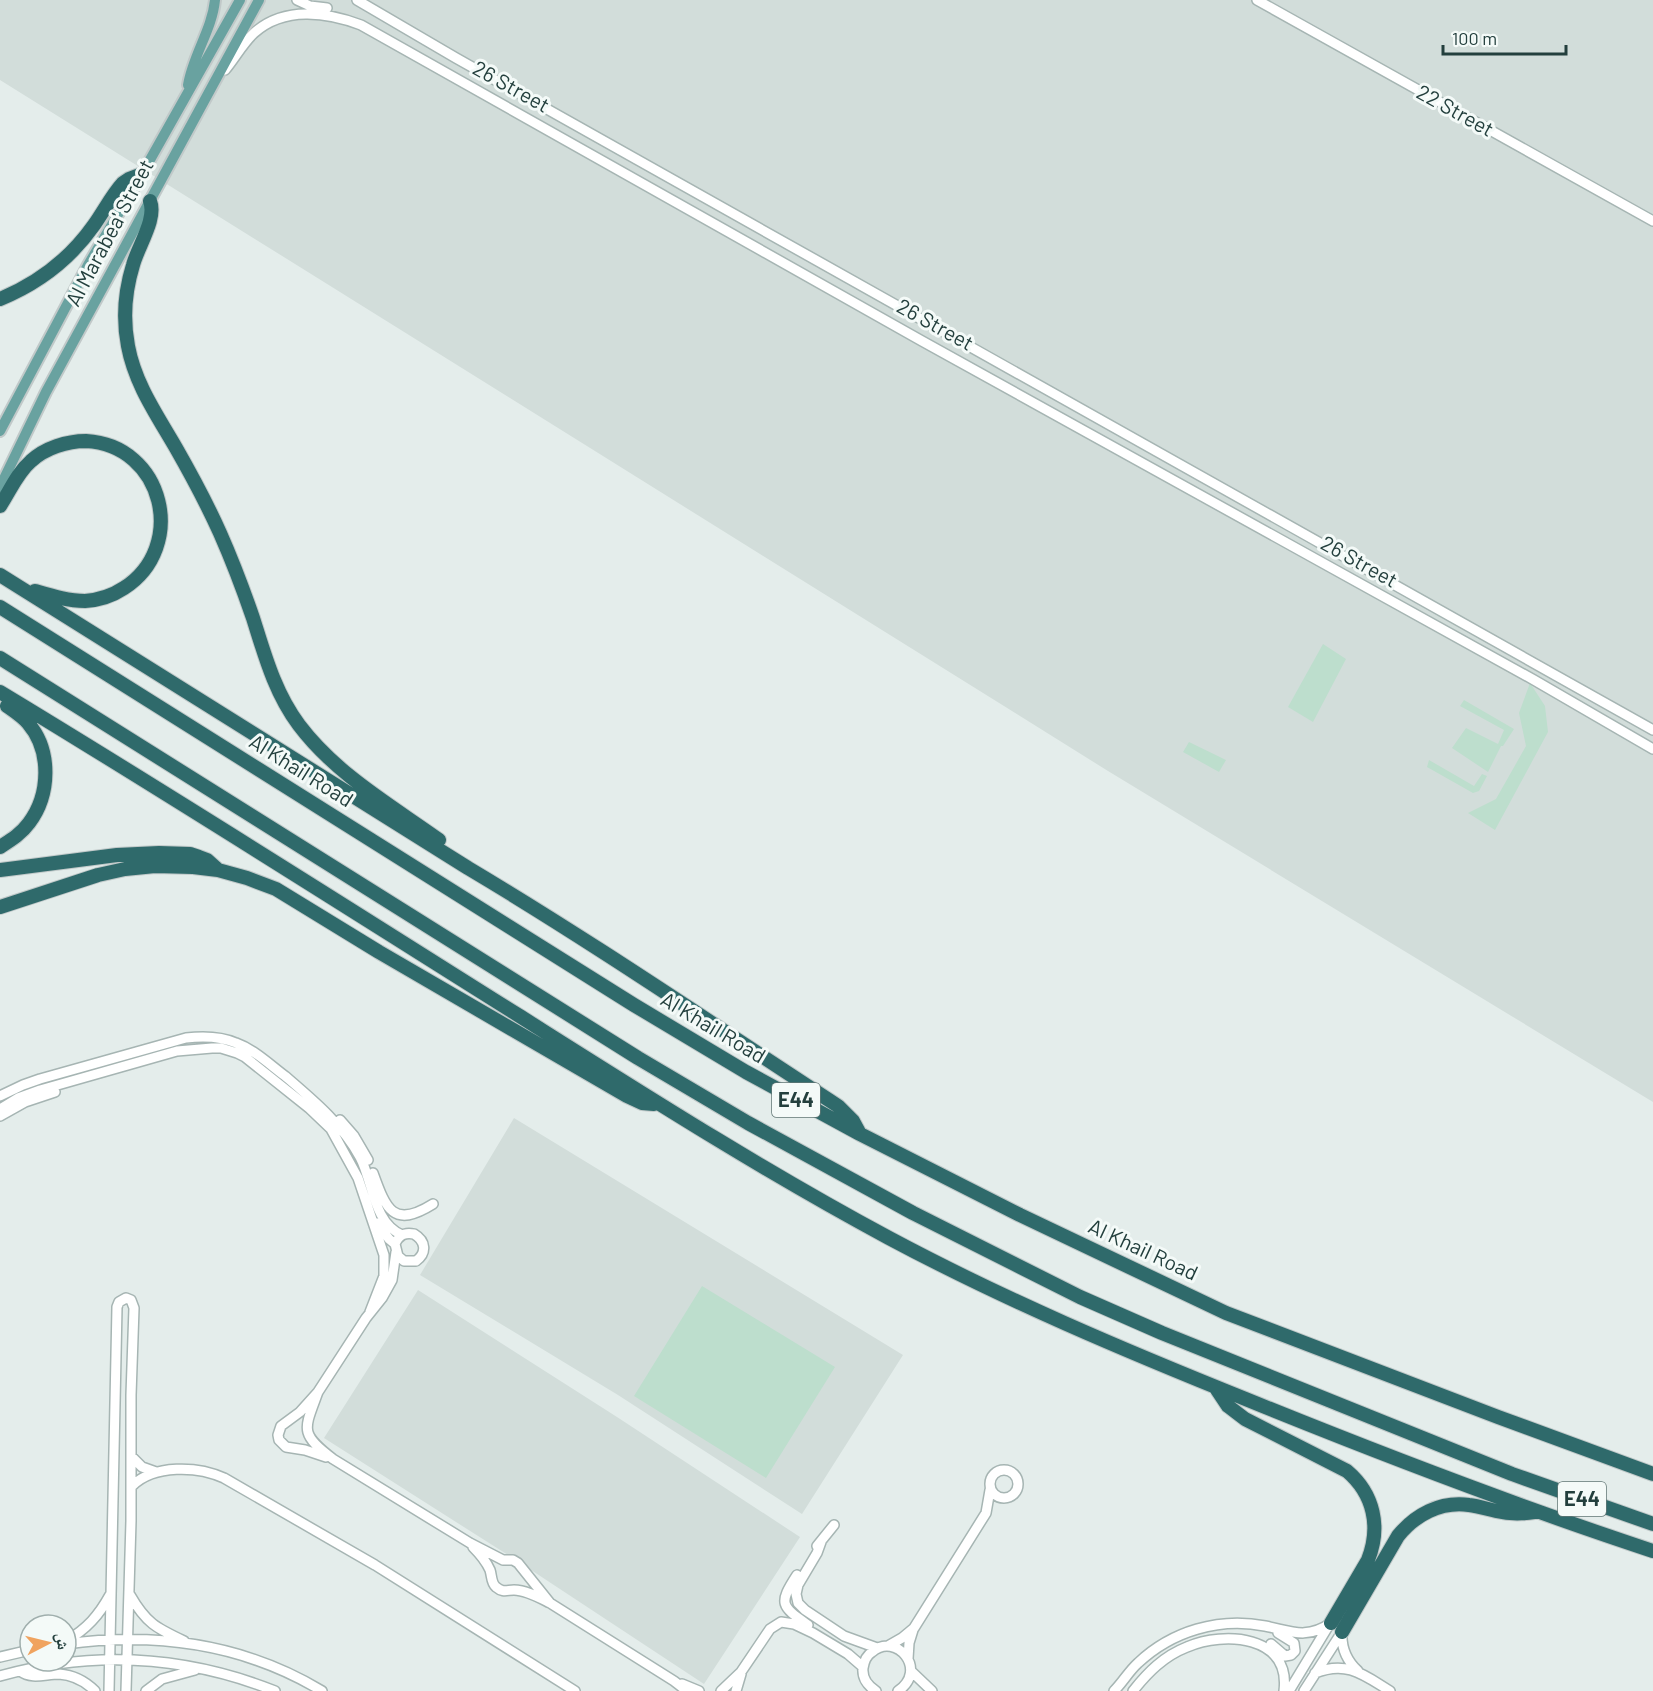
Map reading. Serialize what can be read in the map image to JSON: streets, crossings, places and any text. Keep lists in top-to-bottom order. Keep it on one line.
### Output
{"streets":{"highway":["Al Khail Road","E44"],"main road":["Al Marabea' Street"],"street":["26 Street","22 Street"]},"crossings":[["26 Street","Al Marabea' Street"]],"scale_bar":"100 m","north":"right"}
